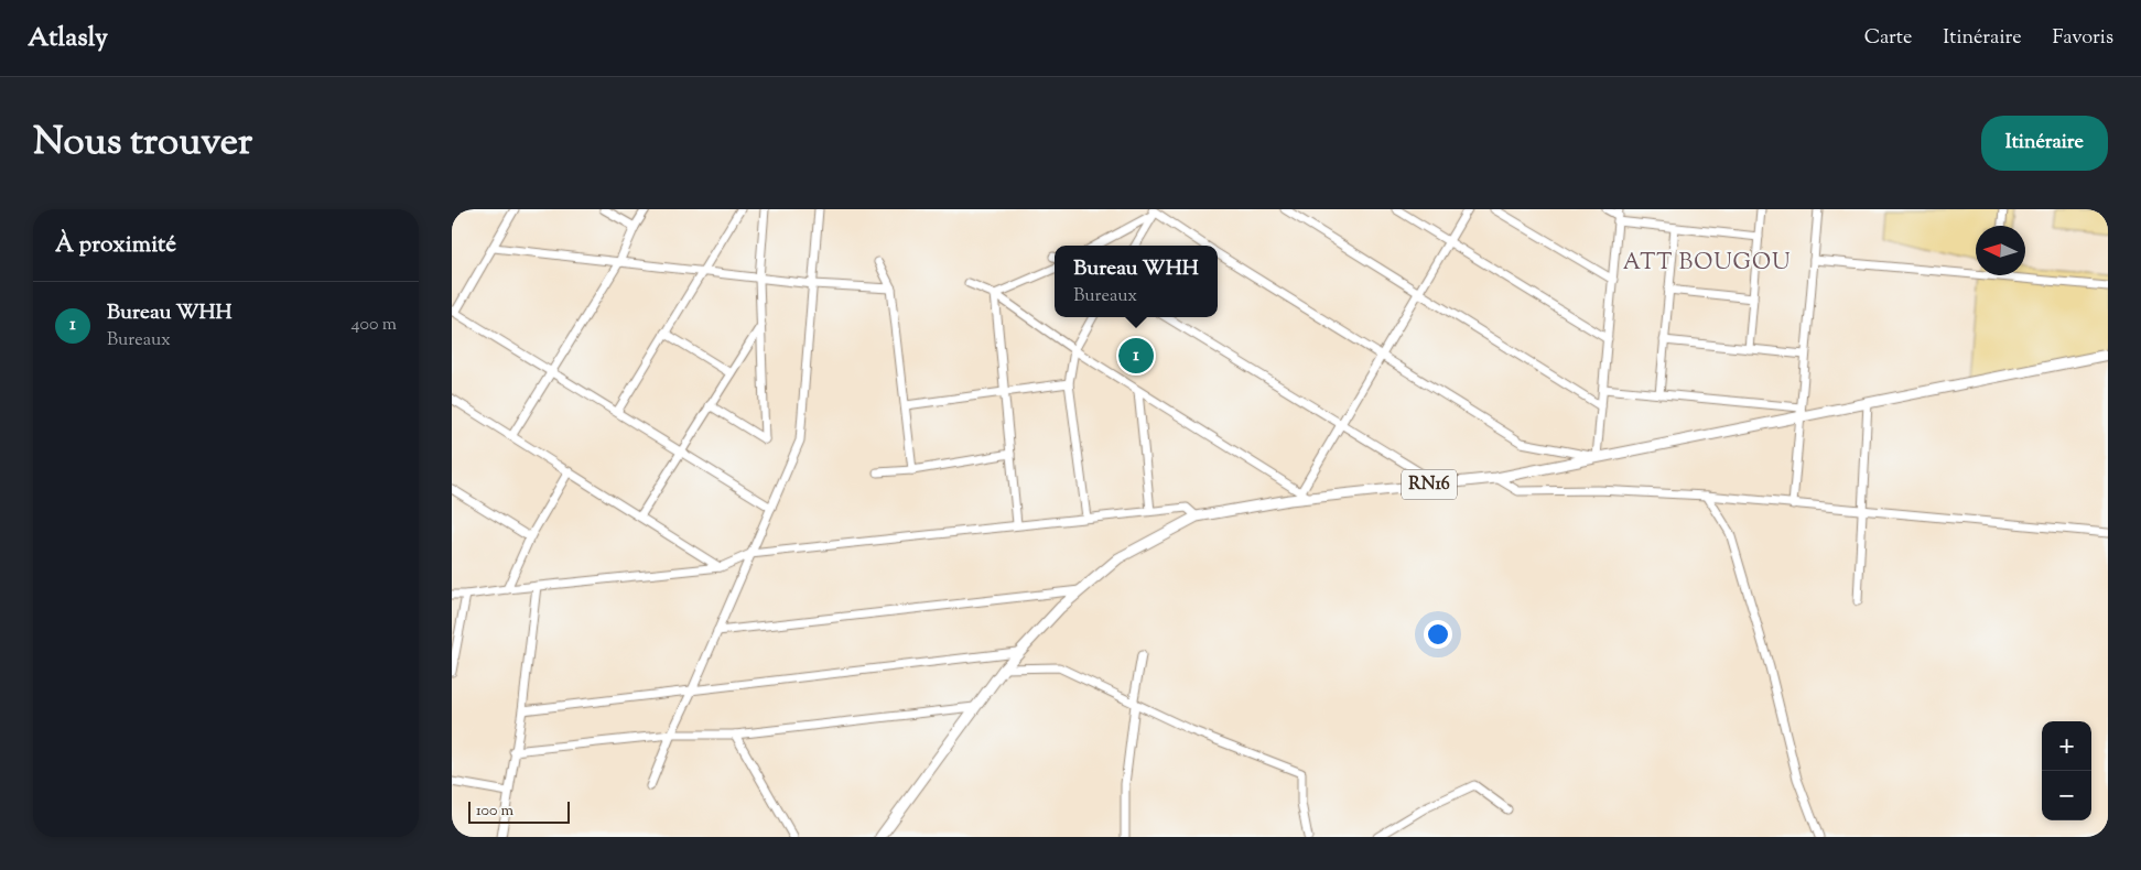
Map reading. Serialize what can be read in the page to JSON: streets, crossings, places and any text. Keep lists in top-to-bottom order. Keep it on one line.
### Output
{"streets":{"main road":["RN16"]},"districts":["ATT BOUGOU"],"scale_bar":"100 m","north":"left","page":{"header":"Atlasly","nav":["Carte","Itinéraire","Favoris"],"title":"Nous trouver","buttons":"Itinéraire","heading":"À proximité","popup":["Bureau WHH","Bureaux"],"list":[{"mark":"1","name":"Bureau WHH","note":"Bureaux","value":"400 m"}],"pins":"1","map_buttons":["+","−"],"scale":"100 m"}}
